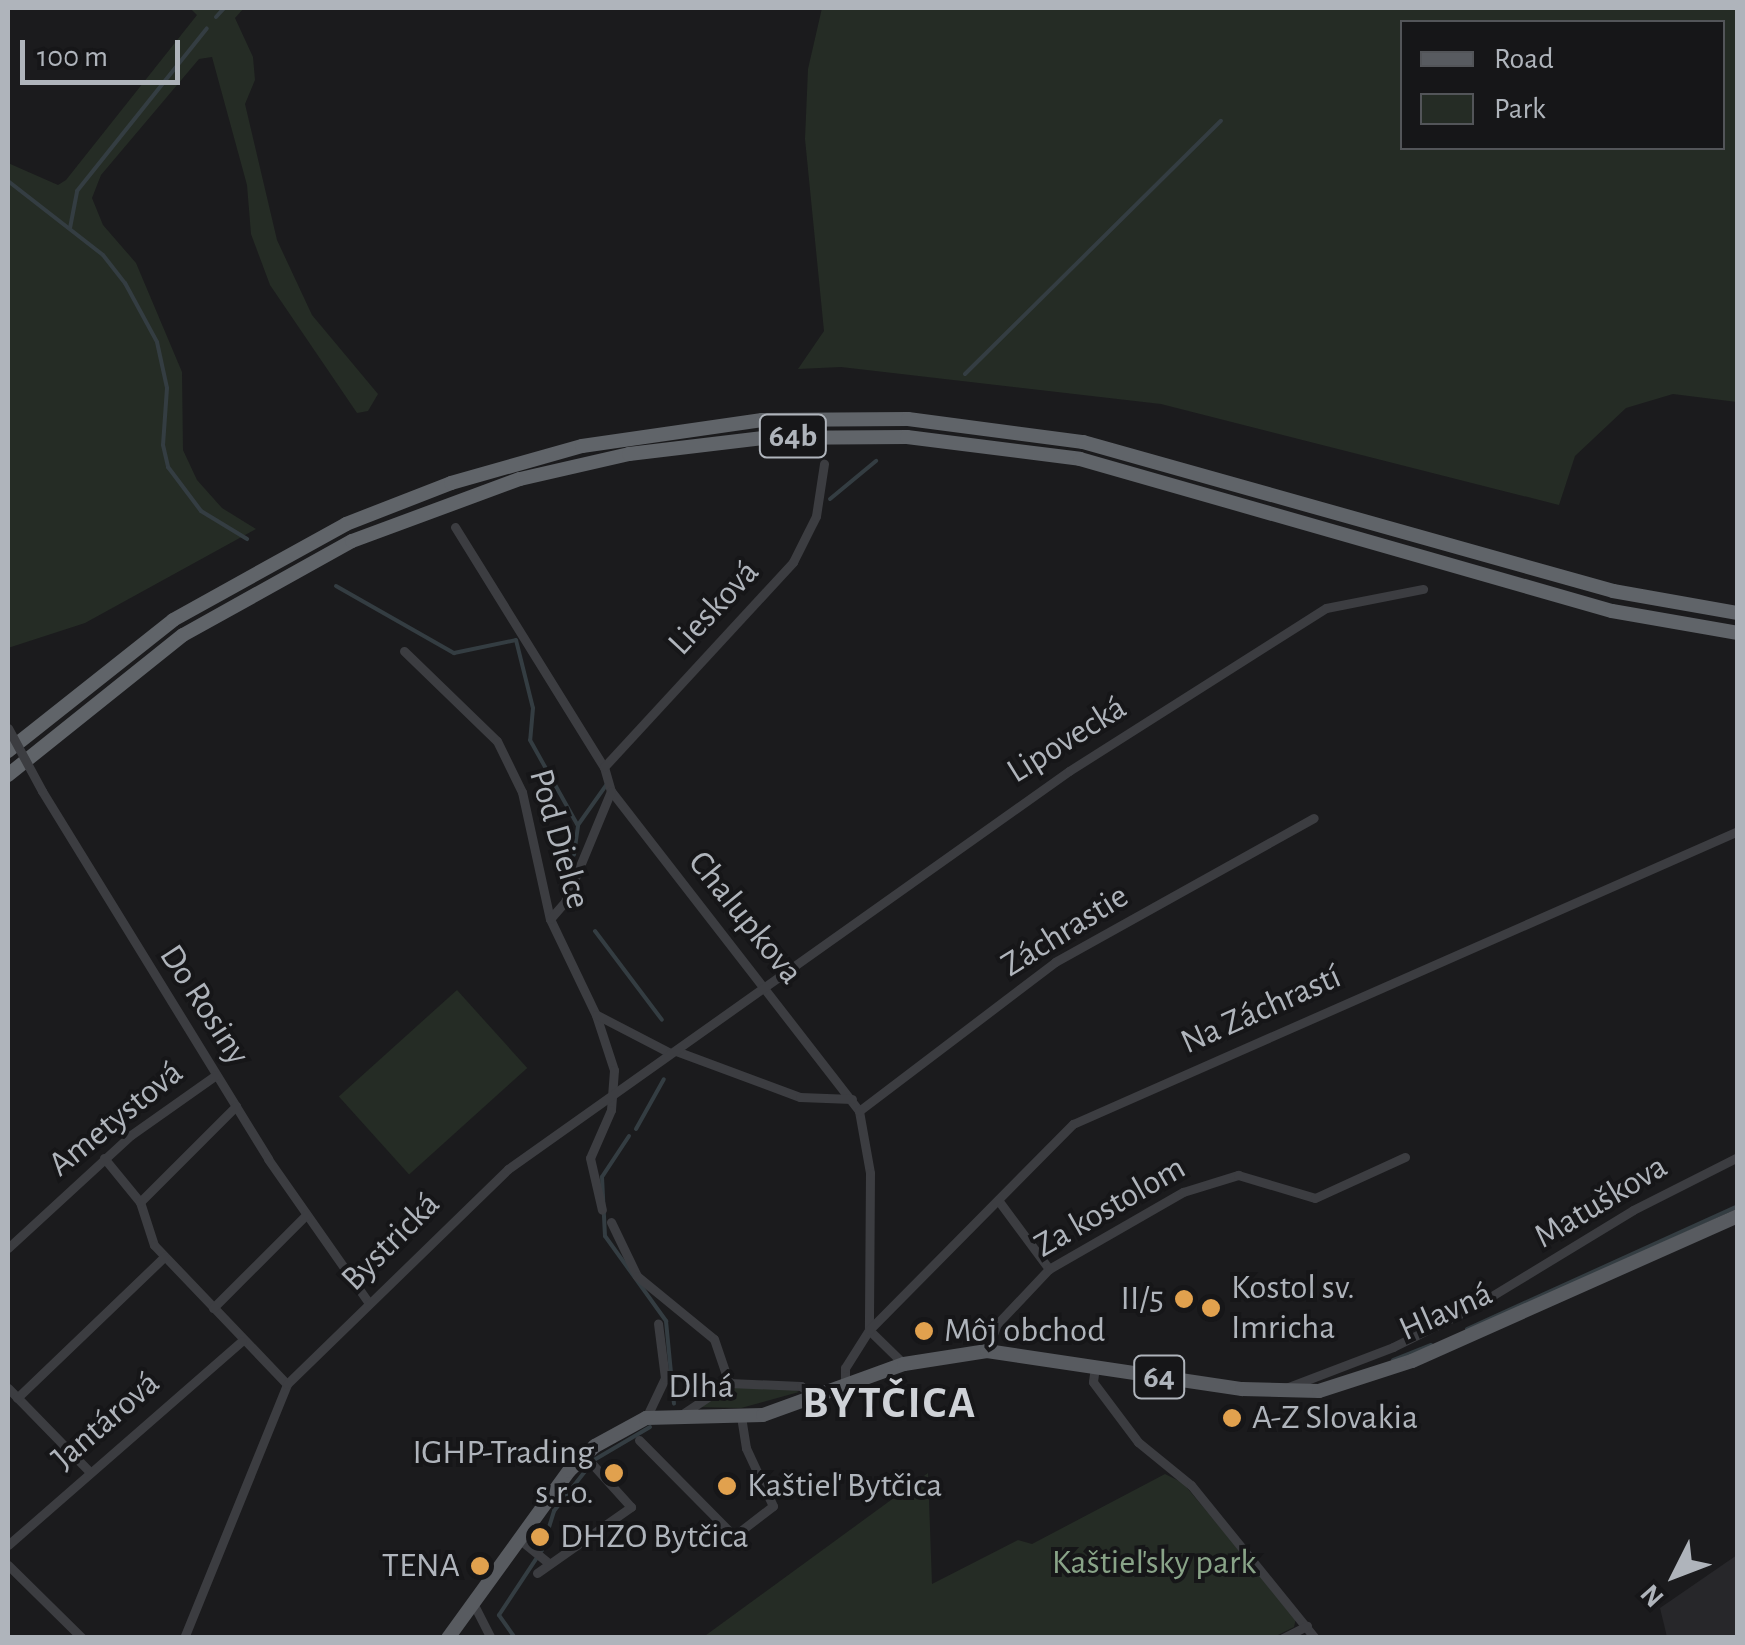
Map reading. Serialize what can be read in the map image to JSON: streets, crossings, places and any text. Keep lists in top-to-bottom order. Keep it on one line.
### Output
{"streets":{"highway":["64b"],"main road":["Hlavná","64","Dlhá"],"street":["Liesková","Lipovecká","Pod Dielce","Chalupkova","Záchrastie","Do Rosiny","Na Záchrastí","Ametystová","Matuškova","Za kostolom","Bystrická","Jantárová"]},"crossings":[["Liesková","Chalupkova"],["Lipovecká","Chalupkova"],["Lipovecká","Bystrická"],["Pod Dielce","Bystrická"],["Chalupkova","Záchrastie"],["Chalupkova","Na Záchrastí"],["Chalupkova","Bystrická"],["Do Rosiny","Ametystová"],["Do Rosiny","Bystrická"],["Matuškova","Hlavná"],["Za kostolom","Hlavná"],["Za kostolom","Dlhá"],["Hlavná","Dlhá"]],"districts":["BYTČICA"],"parks":["Kaštieľsky park"],"places":["II/5","Kostol sv. Imricha","Môj obchod","A-Z Slovakia","IGHP-Trading s.r.o.","Kaštieľ Bytčica","DHZO Bytčica","TENA"],"legend":["Road","Park"],"scale_bar":"100 m","north":"bottom left"}
